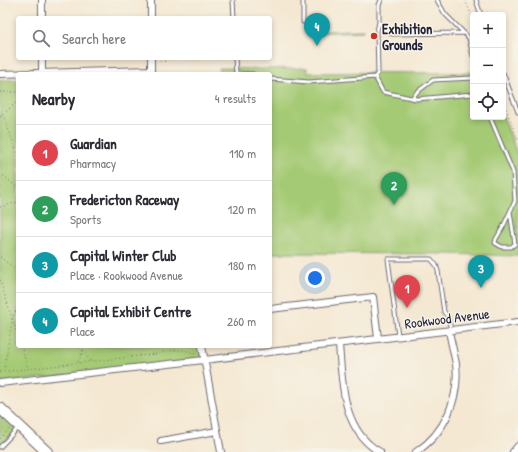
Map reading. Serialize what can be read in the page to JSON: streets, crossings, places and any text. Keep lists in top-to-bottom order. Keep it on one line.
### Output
{"streets":{"street":["Rookwood Avenue"]},"places":["Exhibition Grounds"],"page":{"map_buttons":["+","−"],"pins":["4","2","3","1"],"search":"Search here","heading":["Nearby","4 results"],"list":[{"mark":"1","name":"Guardian","note":"Pharmacy","value":"110 m"},{"mark":"2","name":"Fredericton Raceway","note":"Sports","value":"120 m"},{"mark":"3","name":"Capital Winter Club","note":"Place · Rookwood Avenue","value":"180 m"},{"mark":"4","name":"Capital Exhibit Centre","note":"Place","value":"260 m"}]}}
